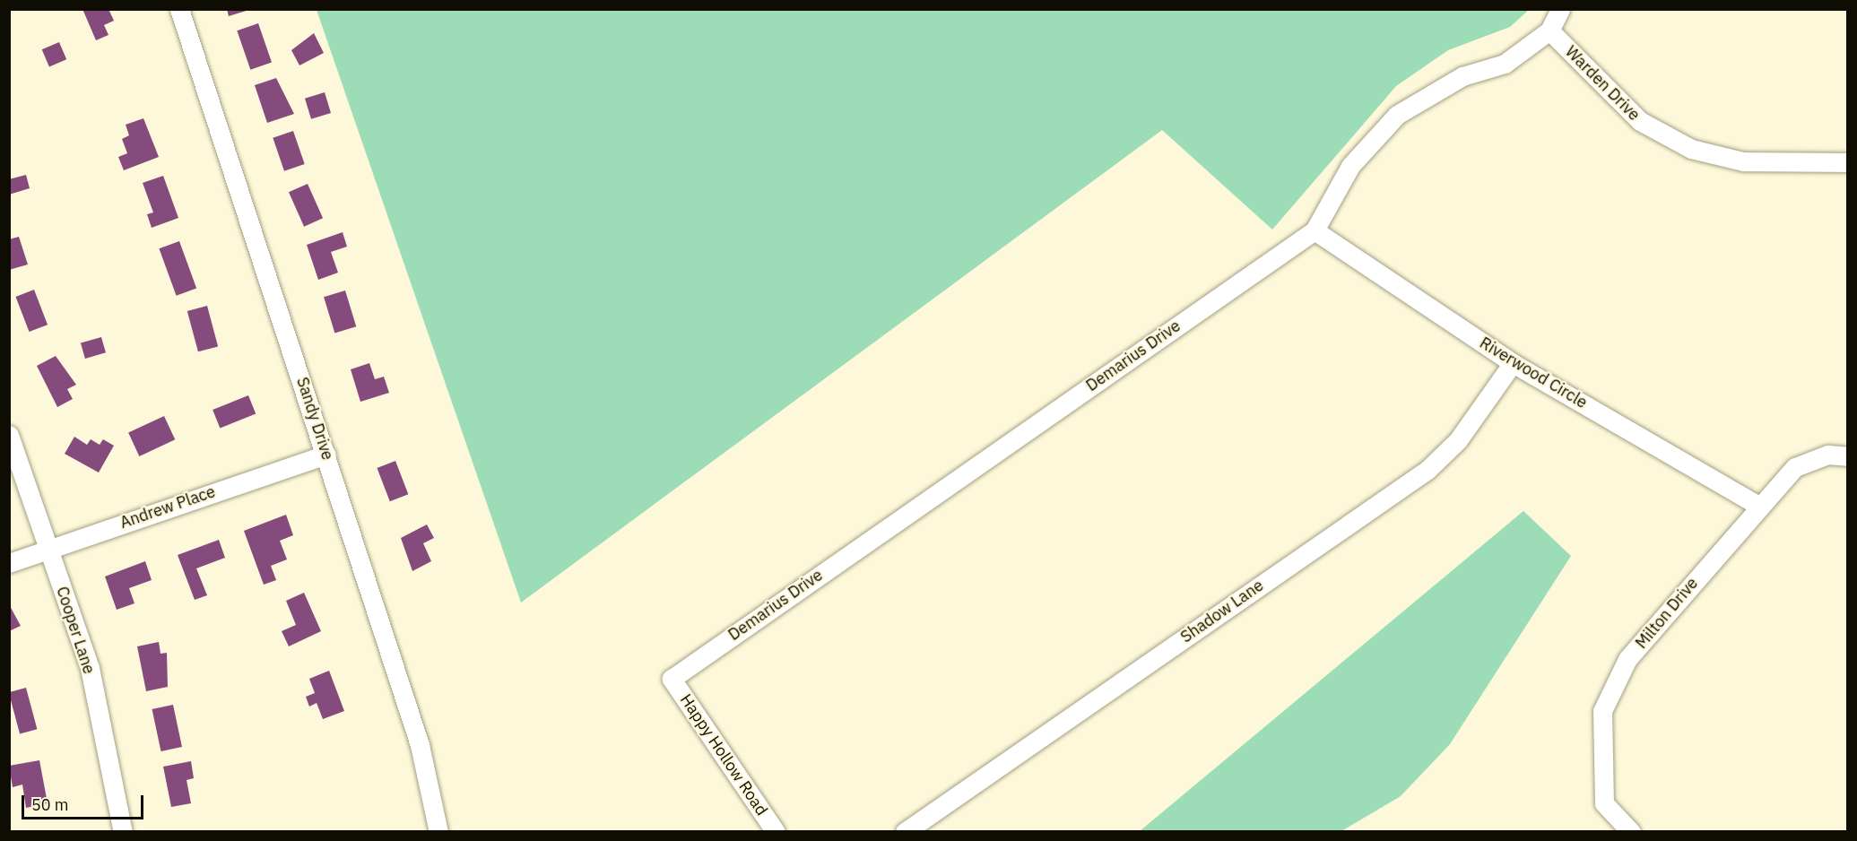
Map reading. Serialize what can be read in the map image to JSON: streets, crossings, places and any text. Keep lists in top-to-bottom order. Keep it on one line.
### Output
{"streets":{"street":["Warden Drive","Demarius Drive","Riverwood Circle","Sandy Drive","Andrew Place","Shadow Lane","Milton Drive","Cooper Lane","Happy Hollow Road"]},"crossings":[["Warden Drive","Demarius Drive"],["Demarius Drive","Riverwood Circle"],["Demarius Drive","Happy Hollow Road"],["Riverwood Circle","Shadow Lane"],["Riverwood Circle","Milton Drive"],["Sandy Drive","Andrew Place"],["Andrew Place","Cooper Lane"]],"scale_bar":"50 m"}
